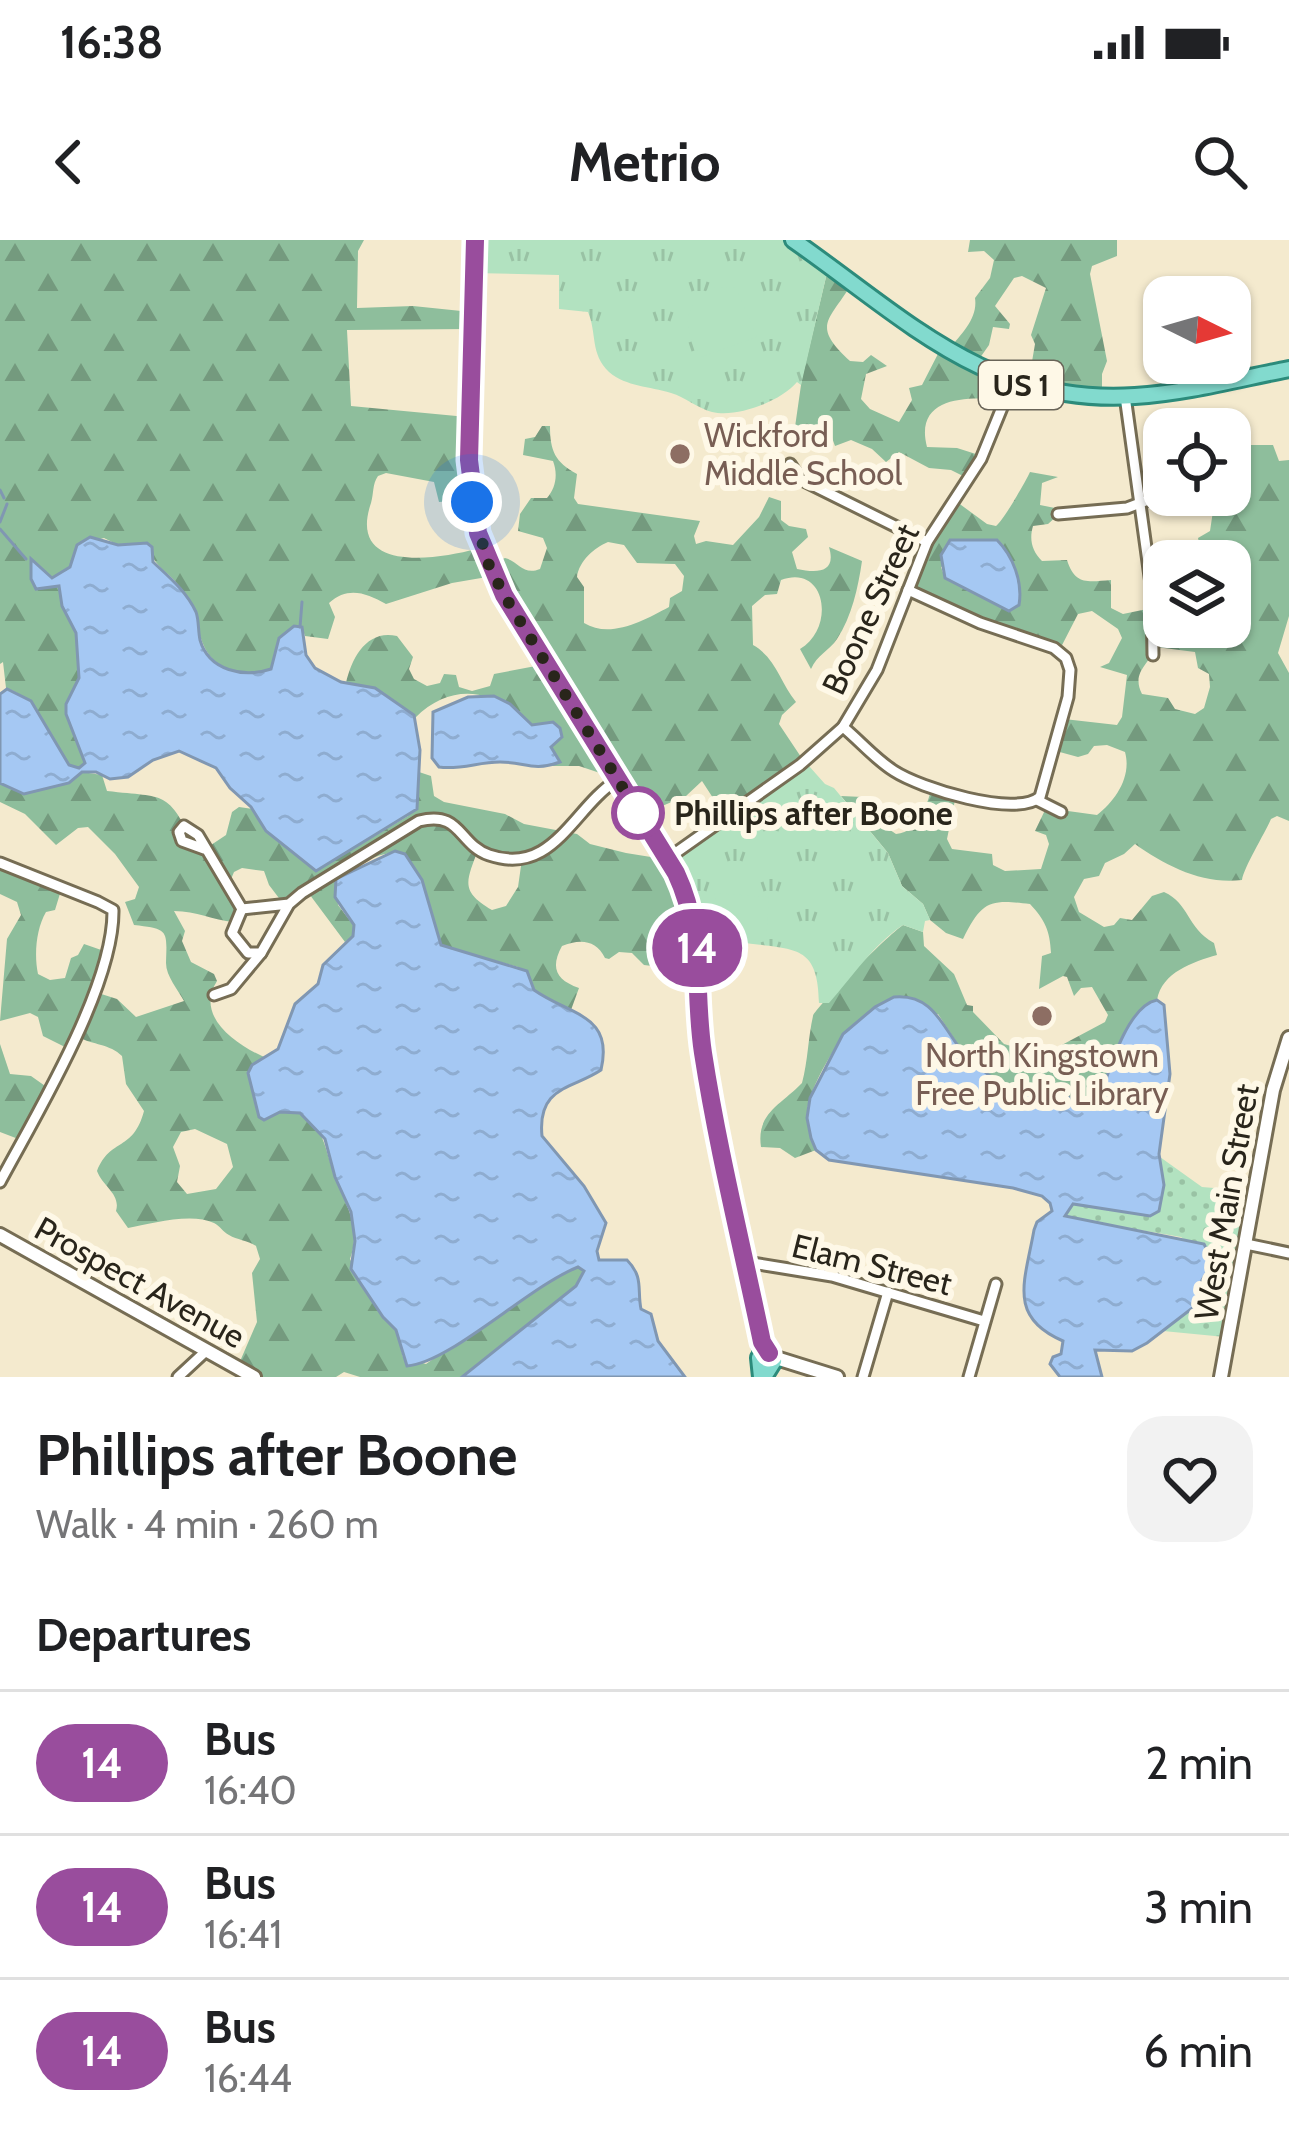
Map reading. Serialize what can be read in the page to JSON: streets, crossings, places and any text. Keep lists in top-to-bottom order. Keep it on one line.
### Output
{"streets":{"main road":["US 1","West Main Street","Prospect Avenue"],"street":["Boone Street","Elam Street"]},"crossings":[["US 1","Boone Street"]],"places":["Wickford Middle School","Phillips after Boone","North Kingstown Free Public Library"],"lines":["bus line 14"],"north":"right","page":{"status":"16:38","header":"Metrio","on_map":"14","heading":[["Phillips after Boone","Walk · 4 min · 260 m"],"Departures"],"list":[{"mark":"14","name":"Bus","note":"16:40","value":"2 min"},{"mark":"14","name":"Bus","note":"16:41","value":"3 min"},{"mark":"14","name":"Bus","note":"16:44","value":"6 min"}]}}
